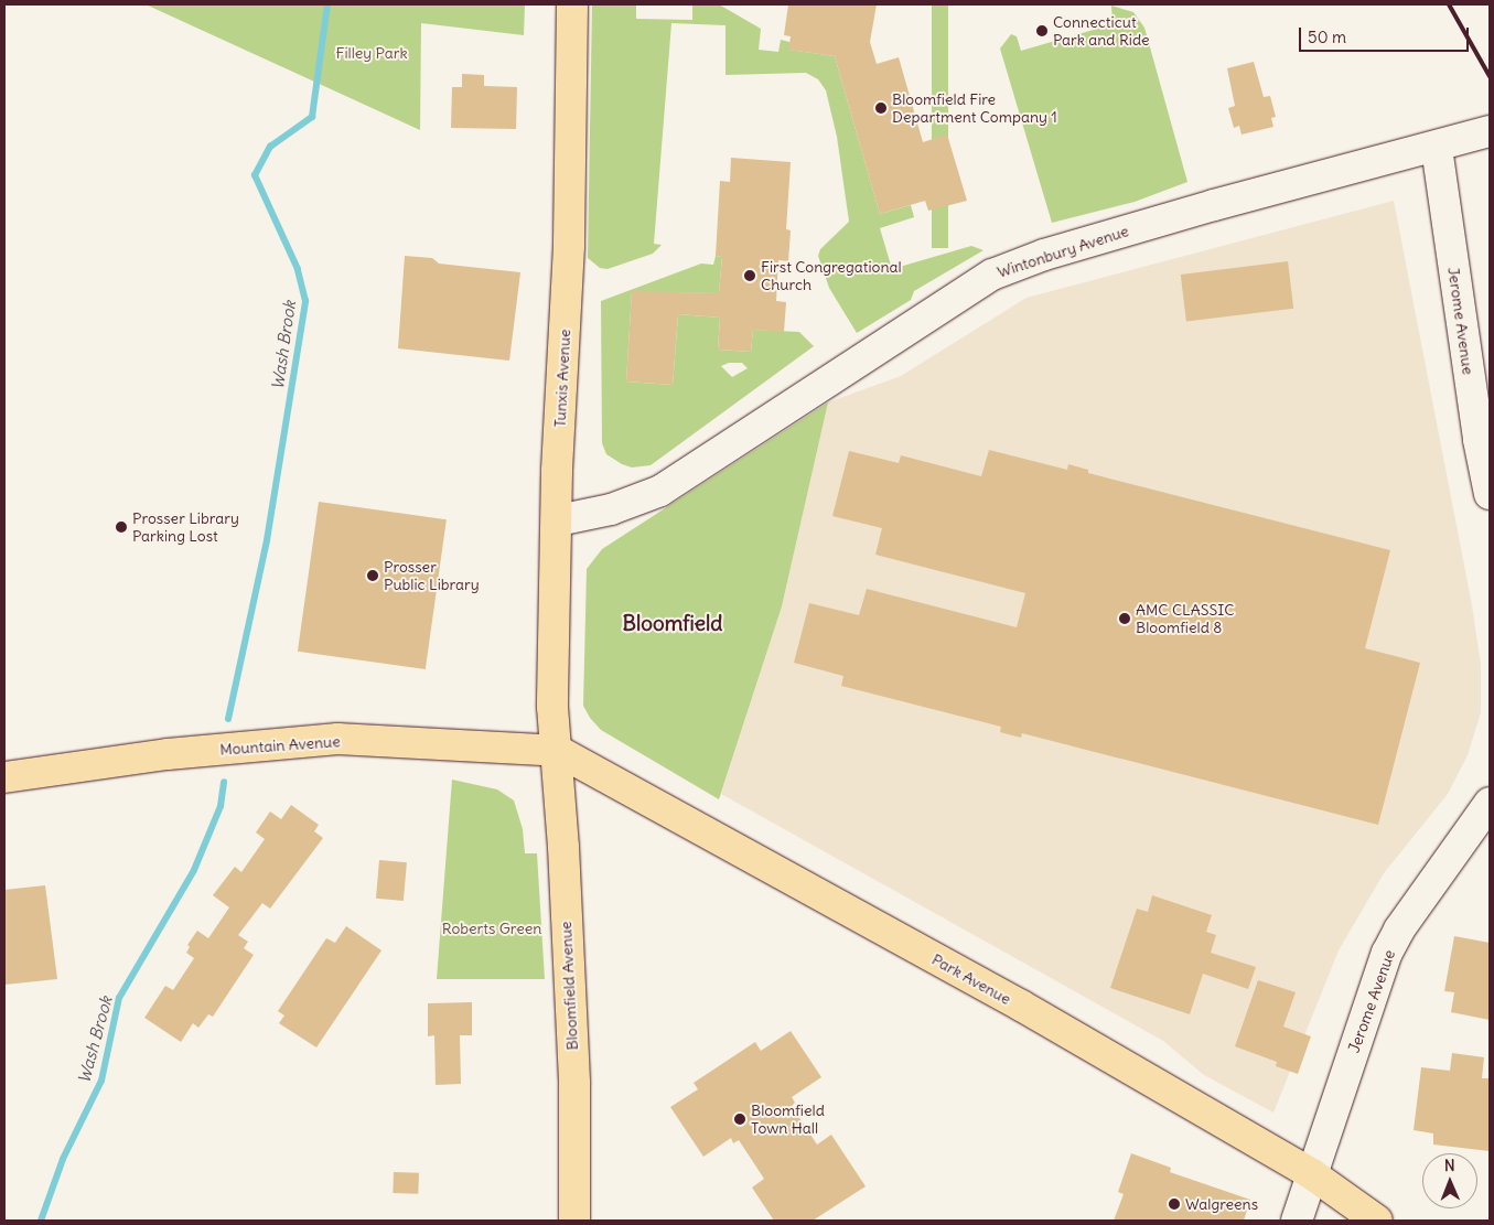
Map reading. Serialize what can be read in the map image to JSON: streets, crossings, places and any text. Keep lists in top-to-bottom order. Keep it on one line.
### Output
{"streets":{"main road":["Tunxis Avenue","Mountain Avenue","Park Avenue","Bloomfield Avenue"],"street":["Wintonbury Avenue","Jerome Avenue"]},"crossings":[["Wintonbury Avenue","Jerome Avenue"],["Wintonbury Avenue","Tunxis Avenue"],["Jerome Avenue","Park Avenue"],["Tunxis Avenue","Mountain Avenue"],["Tunxis Avenue","Park Avenue"],["Tunxis Avenue","Bloomfield Avenue"],["Mountain Avenue","Park Avenue"],["Mountain Avenue","Bloomfield Avenue"],["Park Avenue","Bloomfield Avenue"]],"districts":["Bloomfield"],"water":["Wash Brook"],"parks":["Filley Park","Roberts Green"],"places":["Connecticut Park and Ride","Bloomfield Fire Department Company 1","First Congregational Church","Prosser Library Parking Lost","Prosser Public Library","AMC CLASSIC Bloomfield 8","Bloomfield Town Hall","Walgreens"],"scale_bar":"50 m","north":"top"}
